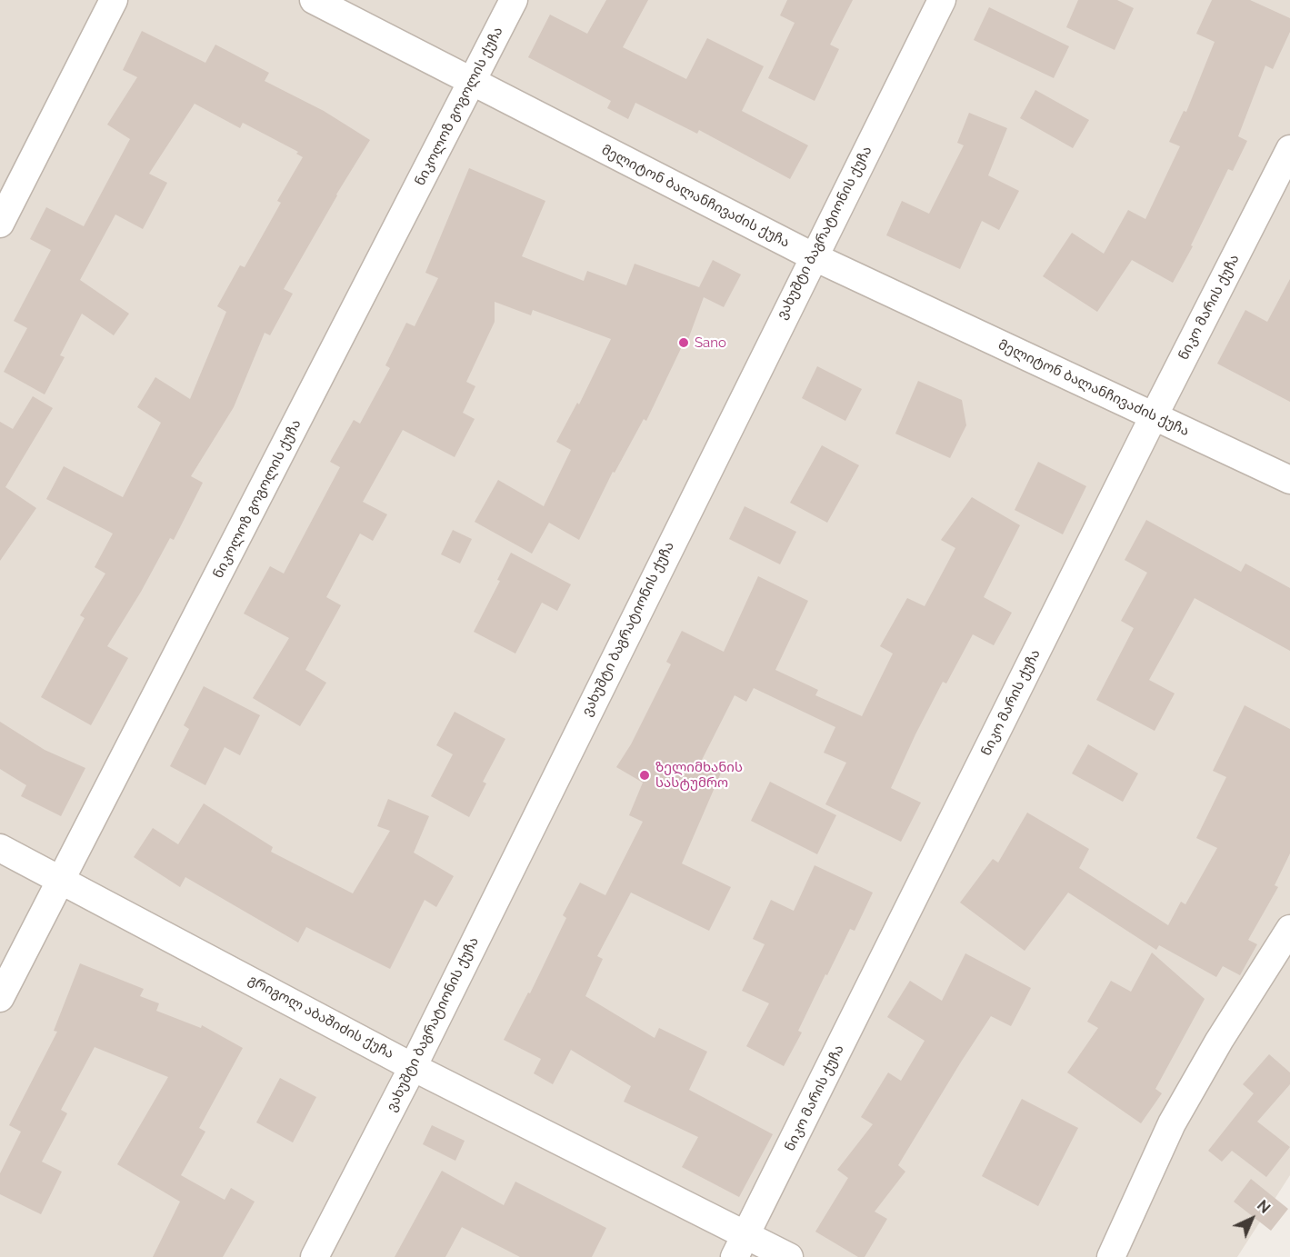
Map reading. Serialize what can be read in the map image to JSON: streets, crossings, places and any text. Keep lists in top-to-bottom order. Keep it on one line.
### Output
{"streets":{"street":["ნიკოლოზ გოგოლის ქუჩა","მელიტონ ბალანჩივაძის ქუჩა","ვახუშტი ბაგრატიონის ქუჩა","ნიკო მარის ქუჩა","გრიგოლ აბაშიძის ქუჩა"]},"crossings":[["ნიკოლოზ გოგოლის ქუჩა","მელიტონ ბალანჩივაძის ქუჩა"],["ნიკოლოზ გოგოლის ქუჩა","გრიგოლ აბაშიძის ქუჩა"],["მელიტონ ბალანჩივაძის ქუჩა","ვახუშტი ბაგრატიონის ქუჩა"],["მელიტონ ბალანჩივაძის ქუჩა","ნიკო მარის ქუჩა"],["ვახუშტი ბაგრატიონის ქუჩა","გრიგოლ აბაშიძის ქუჩა"],["ნიკო მარის ქუჩა","გრიგოლ აბაშიძის ქუჩა"]],"places":["Sano","ზელიმხანის სასტუმრო"],"north":"top right"}
